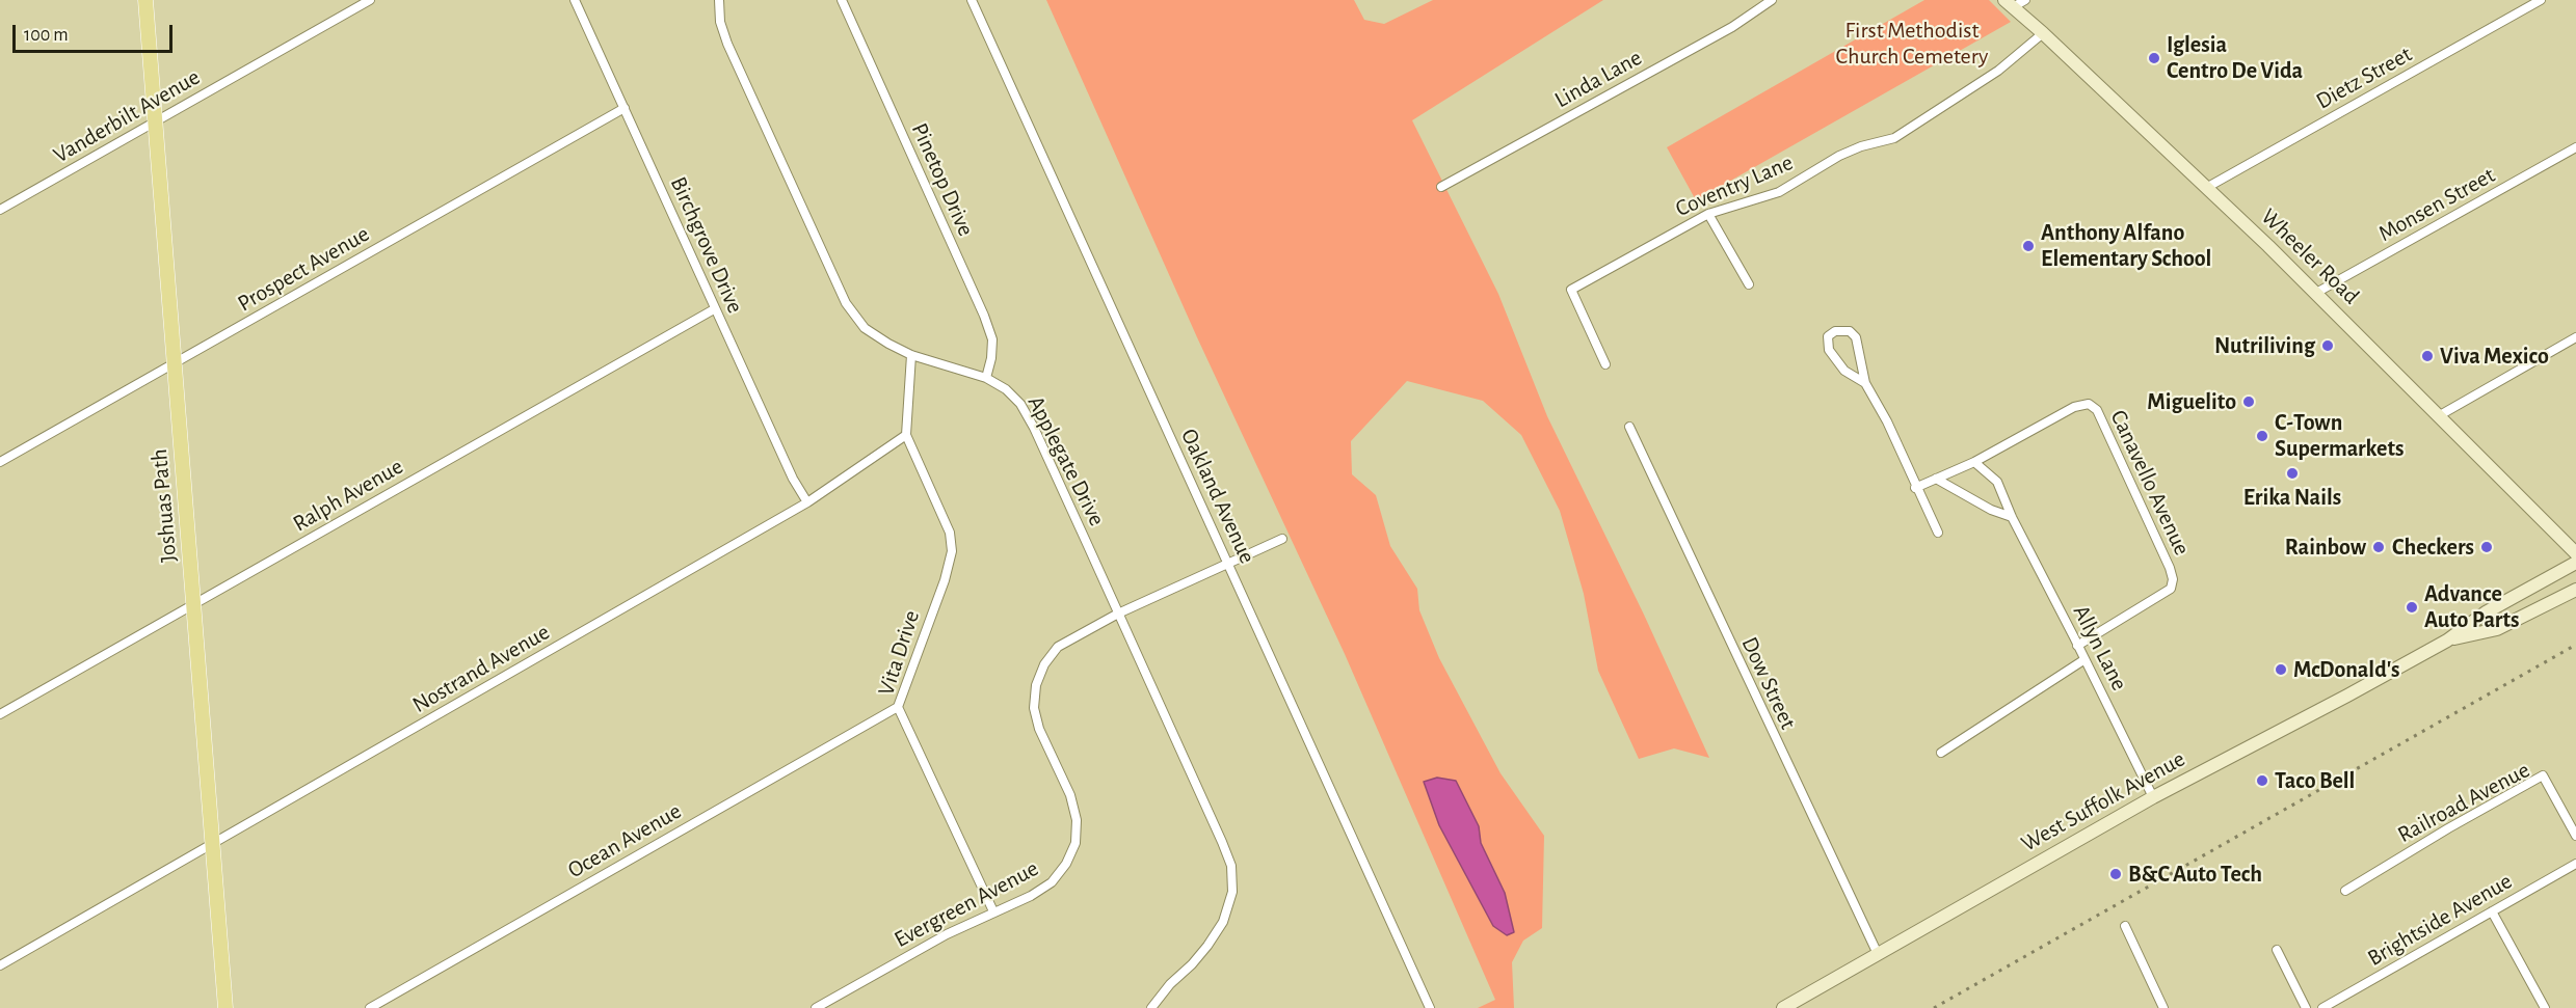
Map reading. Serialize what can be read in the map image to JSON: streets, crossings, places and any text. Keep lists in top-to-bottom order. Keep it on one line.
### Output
{"streets":{"main road":["Wheeler Road","Joshuas Path","West Suffolk Avenue"],"street":["Dietz Street","Linda Lane","Vanderbilt Avenue","Pinetop Drive","Coventry Lane","Monsen Street","Birchgrove Drive","Prospect Avenue","Applegate Drive","Canavello Avenue","Ralph Avenue","Oakland Avenue","Allyn Lane","Vita Drive","Nostrand Avenue","Dow Street","Railroad Avenue","Ocean Avenue","Evergreen Avenue","Brightside Avenue"]},"crossings":[["Dietz Street","Wheeler Road"],["Vanderbilt Avenue","Joshuas Path"],["Pinetop Drive","Applegate Drive"],["Coventry Lane","Wheeler Road"],["Monsen Street","Wheeler Road"],["Birchgrove Drive","Prospect Avenue"],["Birchgrove Drive","Ralph Avenue"],["Birchgrove Drive","Nostrand Avenue"],["Prospect Avenue","Joshuas Path"],["Applegate Drive","Evergreen Avenue"],["Canavello Avenue","Allyn Lane"],["Ralph Avenue","Joshuas Path"],["Oakland Avenue","Evergreen Avenue"],["Joshuas Path","Nostrand Avenue"],["Allyn Lane","West Suffolk Avenue"],["Vita Drive","Nostrand Avenue"],["Vita Drive","Ocean Avenue"],["Vita Drive","Evergreen Avenue"],["Dow Street","West Suffolk Avenue"]],"parks":["First Methodist Church Cemetery"],"places":["Iglesia Centro De Vida","Anthony Alfano Elementary School","Nutriliving","Viva Mexico","Miguelito","C‑Town Supermarkets","Erika Nails","Rainbow","Checkers","Advance Auto Parts","McDonald's","Taco Bell","B&C Auto Tech"],"scale_bar":"100 m"}
